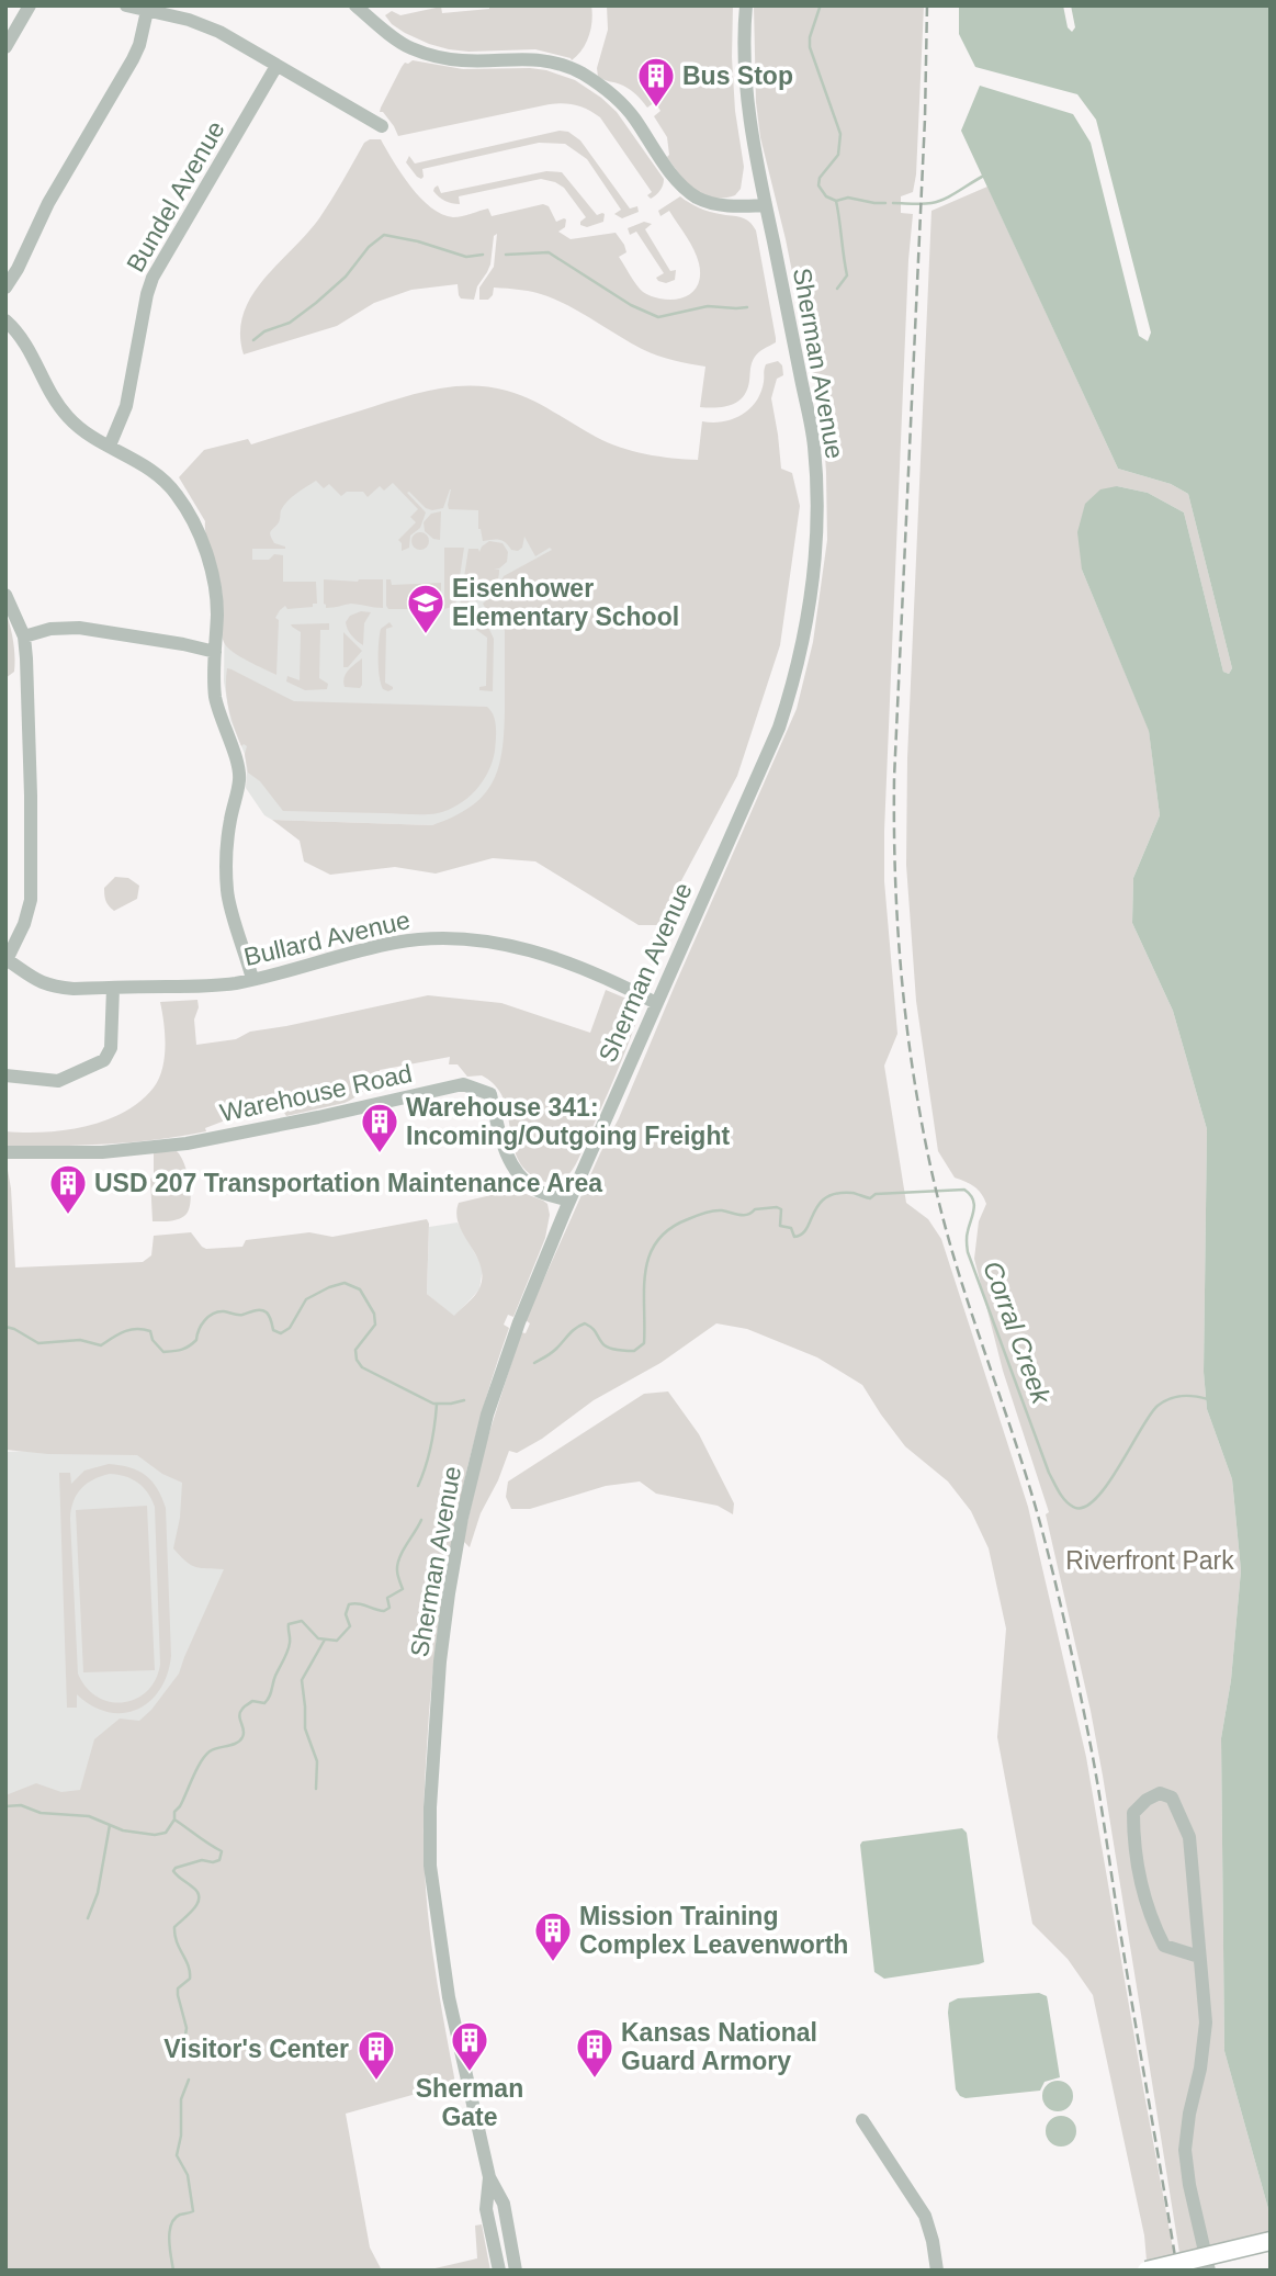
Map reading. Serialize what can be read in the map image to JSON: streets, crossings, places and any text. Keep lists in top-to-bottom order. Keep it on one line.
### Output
{"streets":{"street":["Bundel Avenue","Sherman Avenue","Bullard Avenue","Warehouse Road"]},"crossings":[["Sherman Avenue","Bullard Avenue"],["Sherman Avenue","Warehouse Road"]],"water":["Corral Creek"],"parks":["Riverfront Park"],"places":{"building":["Bus Stop","Warehouse 341: Incoming/Outgoing Freight","USD 207 Transportation Maintenance Area","Mission Training Complex Leavenworth","Sherman Gate","Kansas National Guard Armory","Visitor's Center"],"school or university":["Eisenhower Elementary School"]}}
